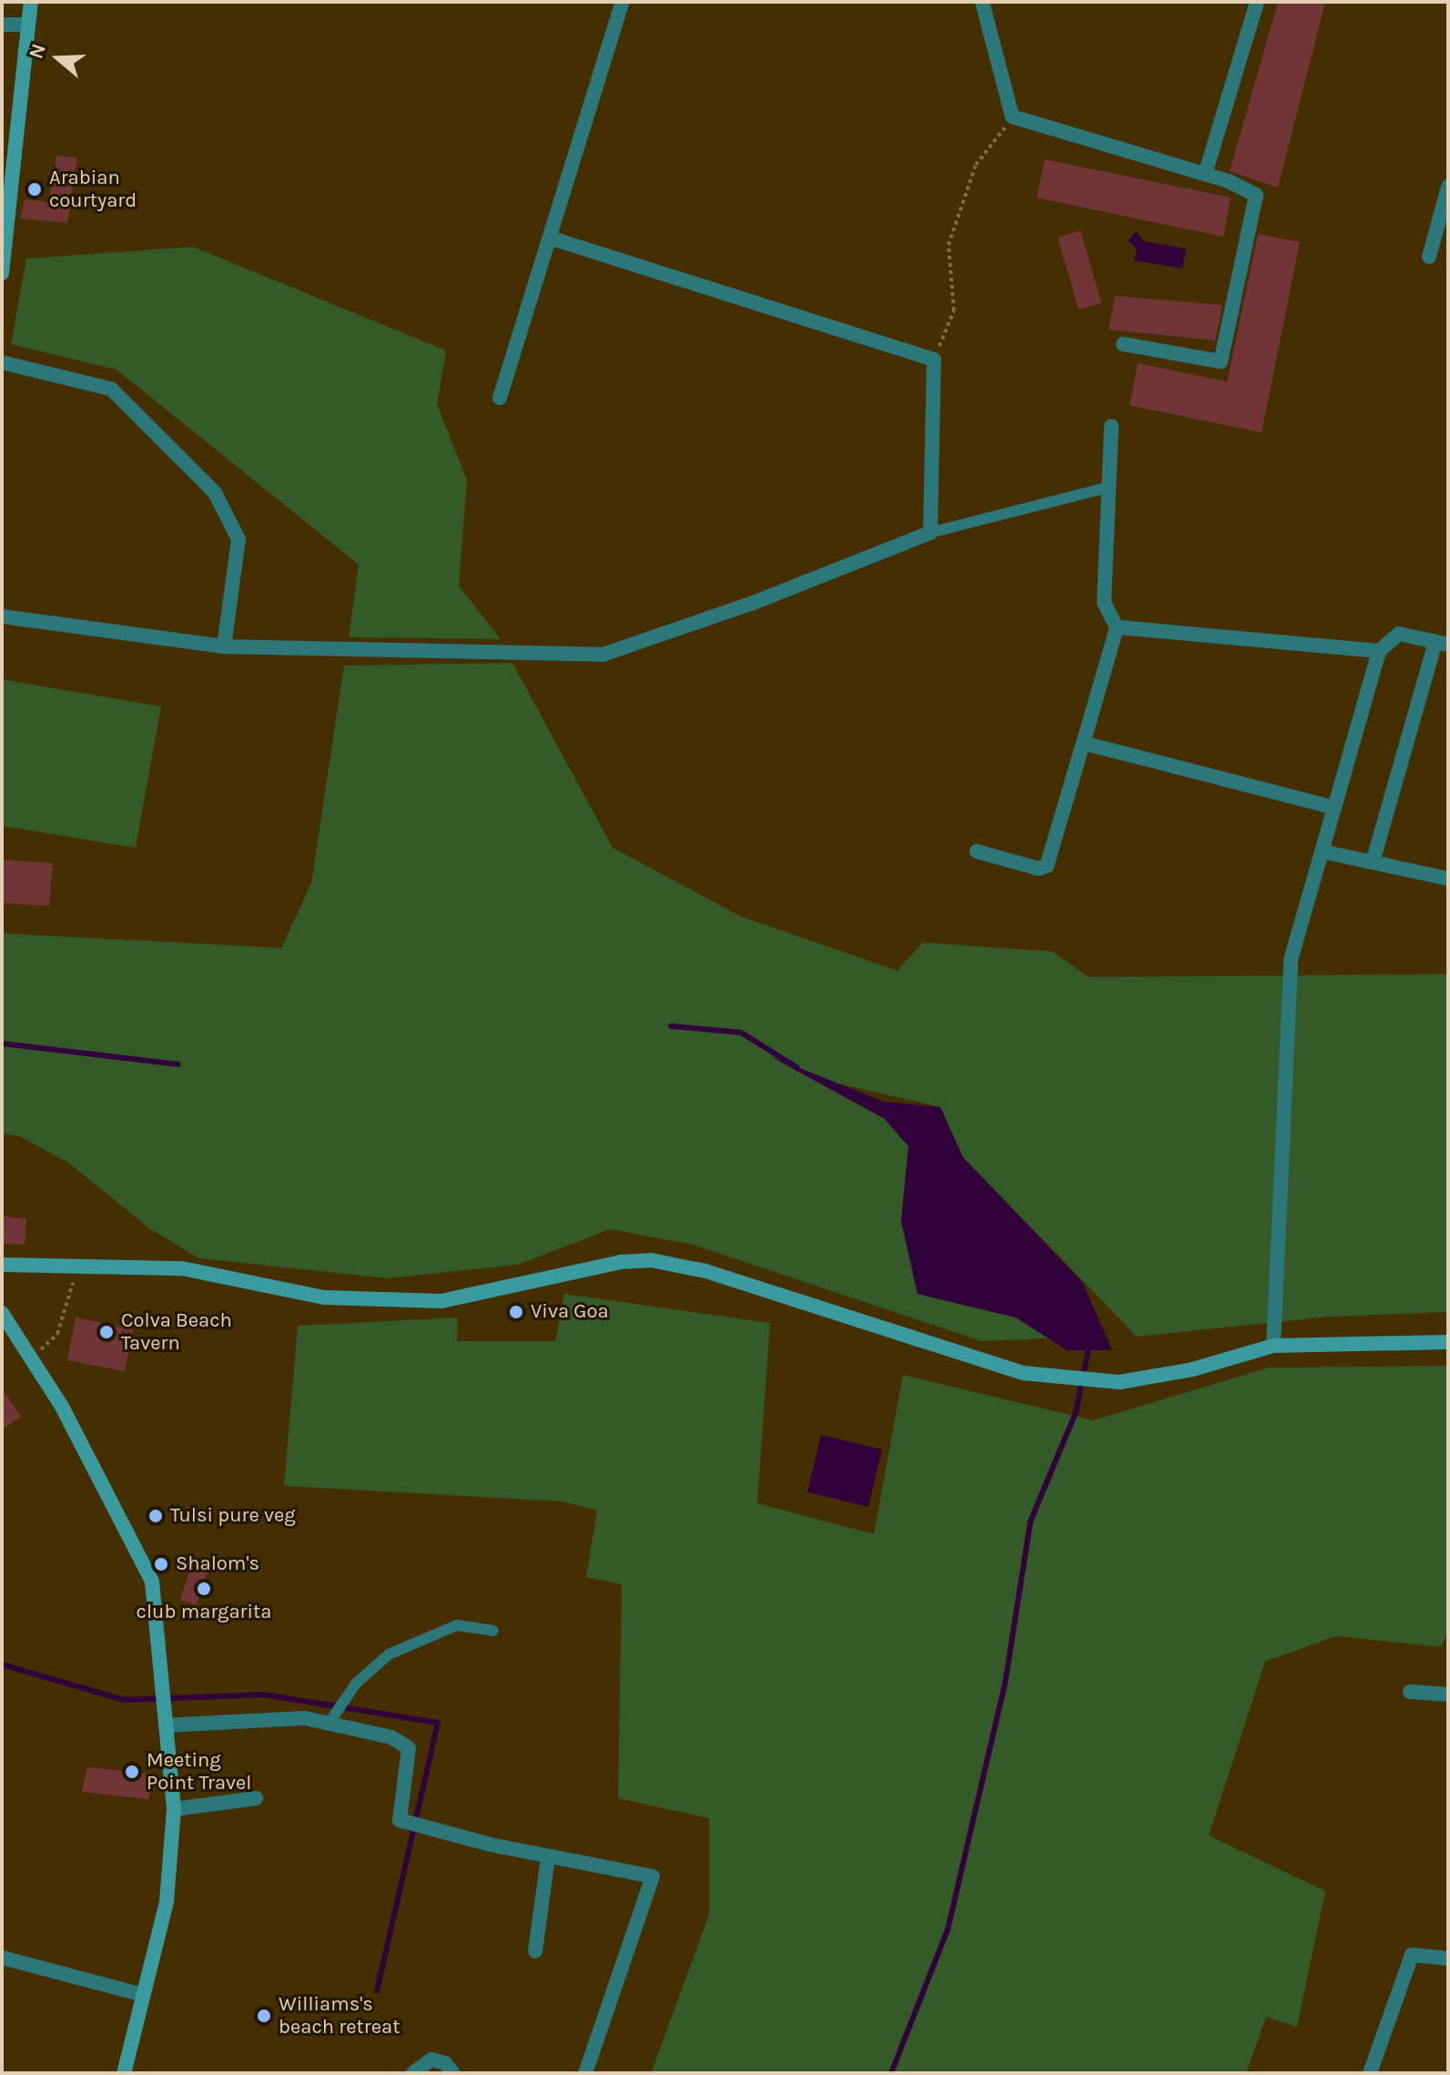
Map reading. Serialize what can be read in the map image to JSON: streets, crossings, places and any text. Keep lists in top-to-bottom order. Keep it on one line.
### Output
{"places":["Arabian courtyard","Viva Goa","Colva Beach Tavern","Tulsi pure veg","Shalom's","club margarita","Meeting Point Travel","Williams's beach retreat"],"north":"left"}
